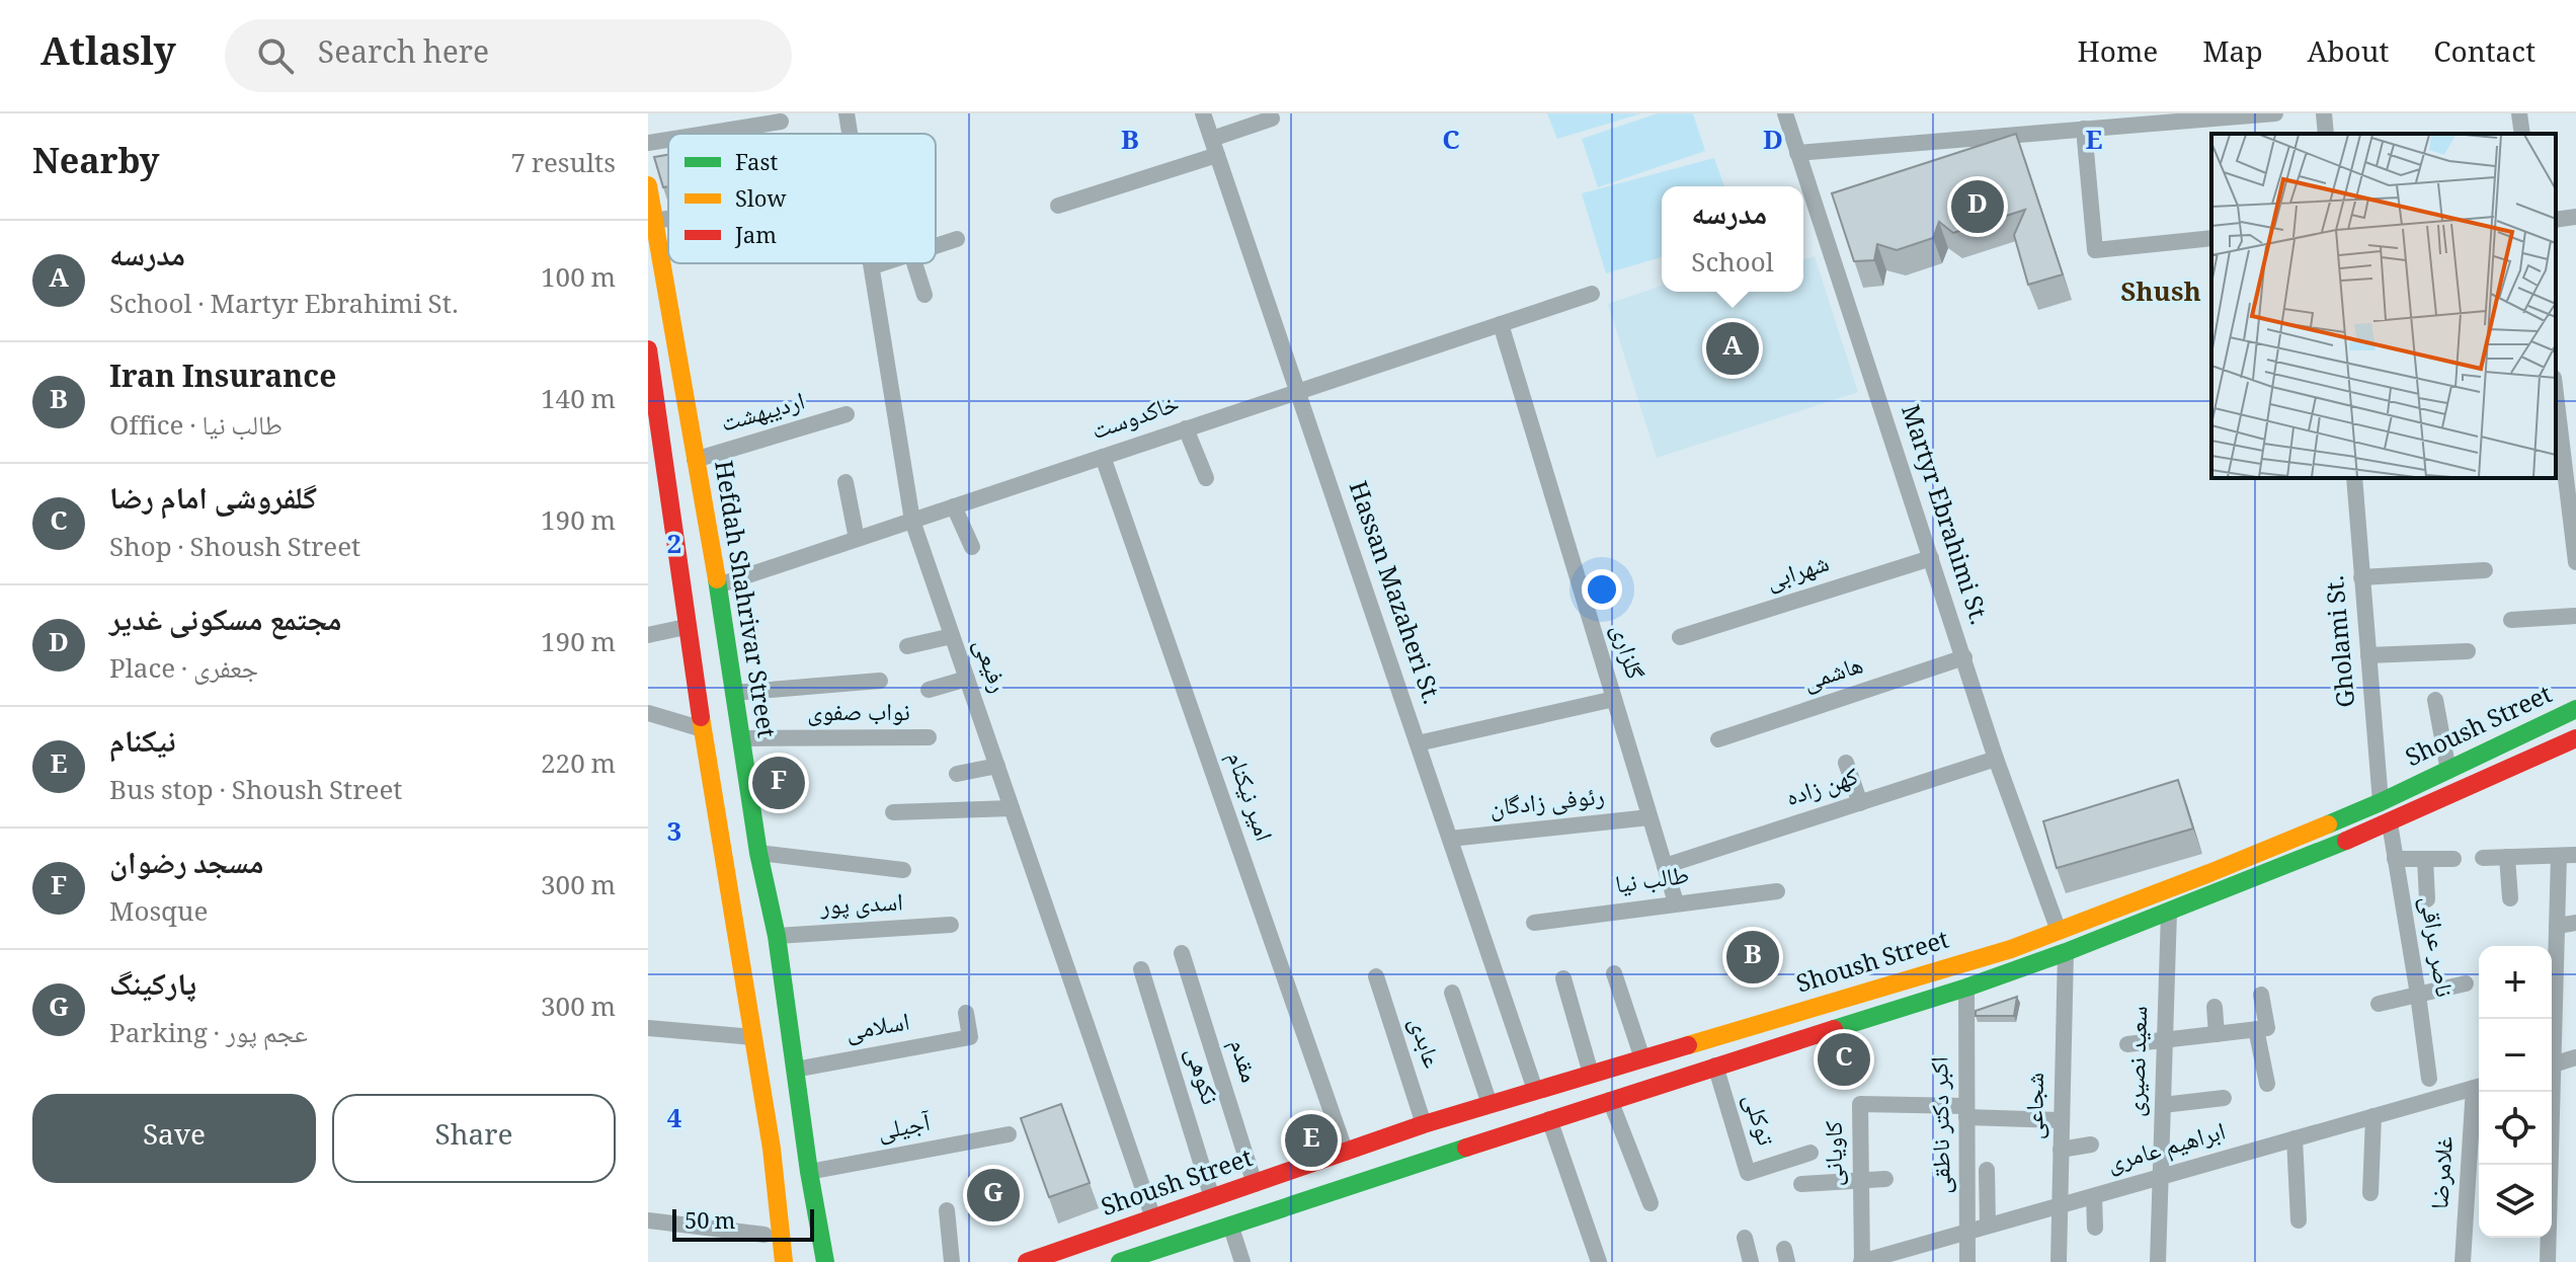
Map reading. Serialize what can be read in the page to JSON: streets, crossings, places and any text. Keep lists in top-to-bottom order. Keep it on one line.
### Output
{"streets":{"main road":["Hefdah Shahrivar Street","Shoush Street"],"street":["اردیبهشت","خاکدوست","Martyr Ebrahimi St.","شهرابی","Hassan Mazaheri St.","Gholami St.","گلزاری","رفیعی","هاشمی","نواب صفوی","کهن زاده","امیر نیکنام","رئوفی زادگان","طالب نیا","اسدی پور","ناصر عراقی","اسلامی","عابدی","مقدم","سعید نصیری","نکوهی","شجاعی","توکلی","اکبر دکتر ناطقی","آجیلی","ابراهیم عامری","کاویانی","غلامرضا"]},"crossings":[["اردیبهشت","Hefdah Shahrivar Street"],["خاکدوست","Hassan Mazaheri St."],["خاکدوست","Hefdah Shahrivar Street"],["خاکدوست","گلزاری"],["خاکدوست","رفیعی"],["خاکدوست","امیر نیکنام"],["Martyr Ebrahimi St.","شهرابی"],["Martyr Ebrahimi St.","هاشمی"],["Martyr Ebrahimi St.","Shoush Street"],["Martyr Ebrahimi St.","کهن زاده"],["Hassan Mazaheri St.","Shoush Street"],["Hassan Mazaheri St.","رئوفی زادگان"],["Hefdah Shahrivar Street","نواب صفوی"],["Hefdah Shahrivar Street","اسدی پور"],["Hefdah Shahrivar Street","اسلامی"],["Hefdah Shahrivar Street","آجیلی"],["Gholami St.","Shoush Street"],["گلزاری","کهن زاده"],["گلزاری","رئوفی زادگان"],["گلزاری","طالب نیا"],["رفیعی","Shoush Street"],["Shoush Street","امیر نیکنام"],["Shoush Street","ناصر عراقی"],["Shoush Street","عابدی"],["Shoush Street","مقدم"],["Shoush Street","سعید نصیری"],["Shoush Street","نکوهی"],["Shoush Street","شجاعی"],["Shoush Street","توکلی"],["Shoush Street","اکبر دکتر ناطقی"],["سعید نصیری","ابراهیم عامری"],["شجاعی","ابراهیم عامری"],["اکبر دکتر ناطقی","ابراهیم عامری"],["اکبر دکتر ناطقی","کاویانی"],["ابراهیم عامری","کاویانی"]],"districts":["Shush"],"legend":["Fast","Slow","Jam"],"scale_bar":"50 m","page":{"header":"Atlasly","search":"Search here","nav":["Home","Map","About","Contact"],"heading":["Nearby","7 results"],"pins":["D","A","F","B","C","E","G"],"popup":["مدرسه","School"],"list":[{"mark":"A","name":"مدرسه","note":"School · Martyr Ebrahimi St.","value":"100 m"},{"mark":"B","name":"Iran Insurance","note":"Office · طالب نیا","value":"140 m"},{"mark":"C","name":"گلفروشی امام رضا","note":"Shop · Shoush Street","value":"190 m"},{"mark":"D","name":"مجتمع مسکونی غدیر","note":"Place · جعفری","value":"190 m"},{"mark":"E","name":"نیکنام","note":"Bus stop · Shoush Street","value":"220 m"},{"mark":"F","name":"مسجد رضوان","note":"Mosque","value":"300 m"},{"mark":"G","name":"پارکینگ","note":"Parking · عجم پور","value":"300 m"}],"map_buttons":["+","−"],"buttons":["Save","Share"],"scale":"50 m"},"grid":{"columns":["B","C","D","E"],"rows":["2","3","4"]}}
